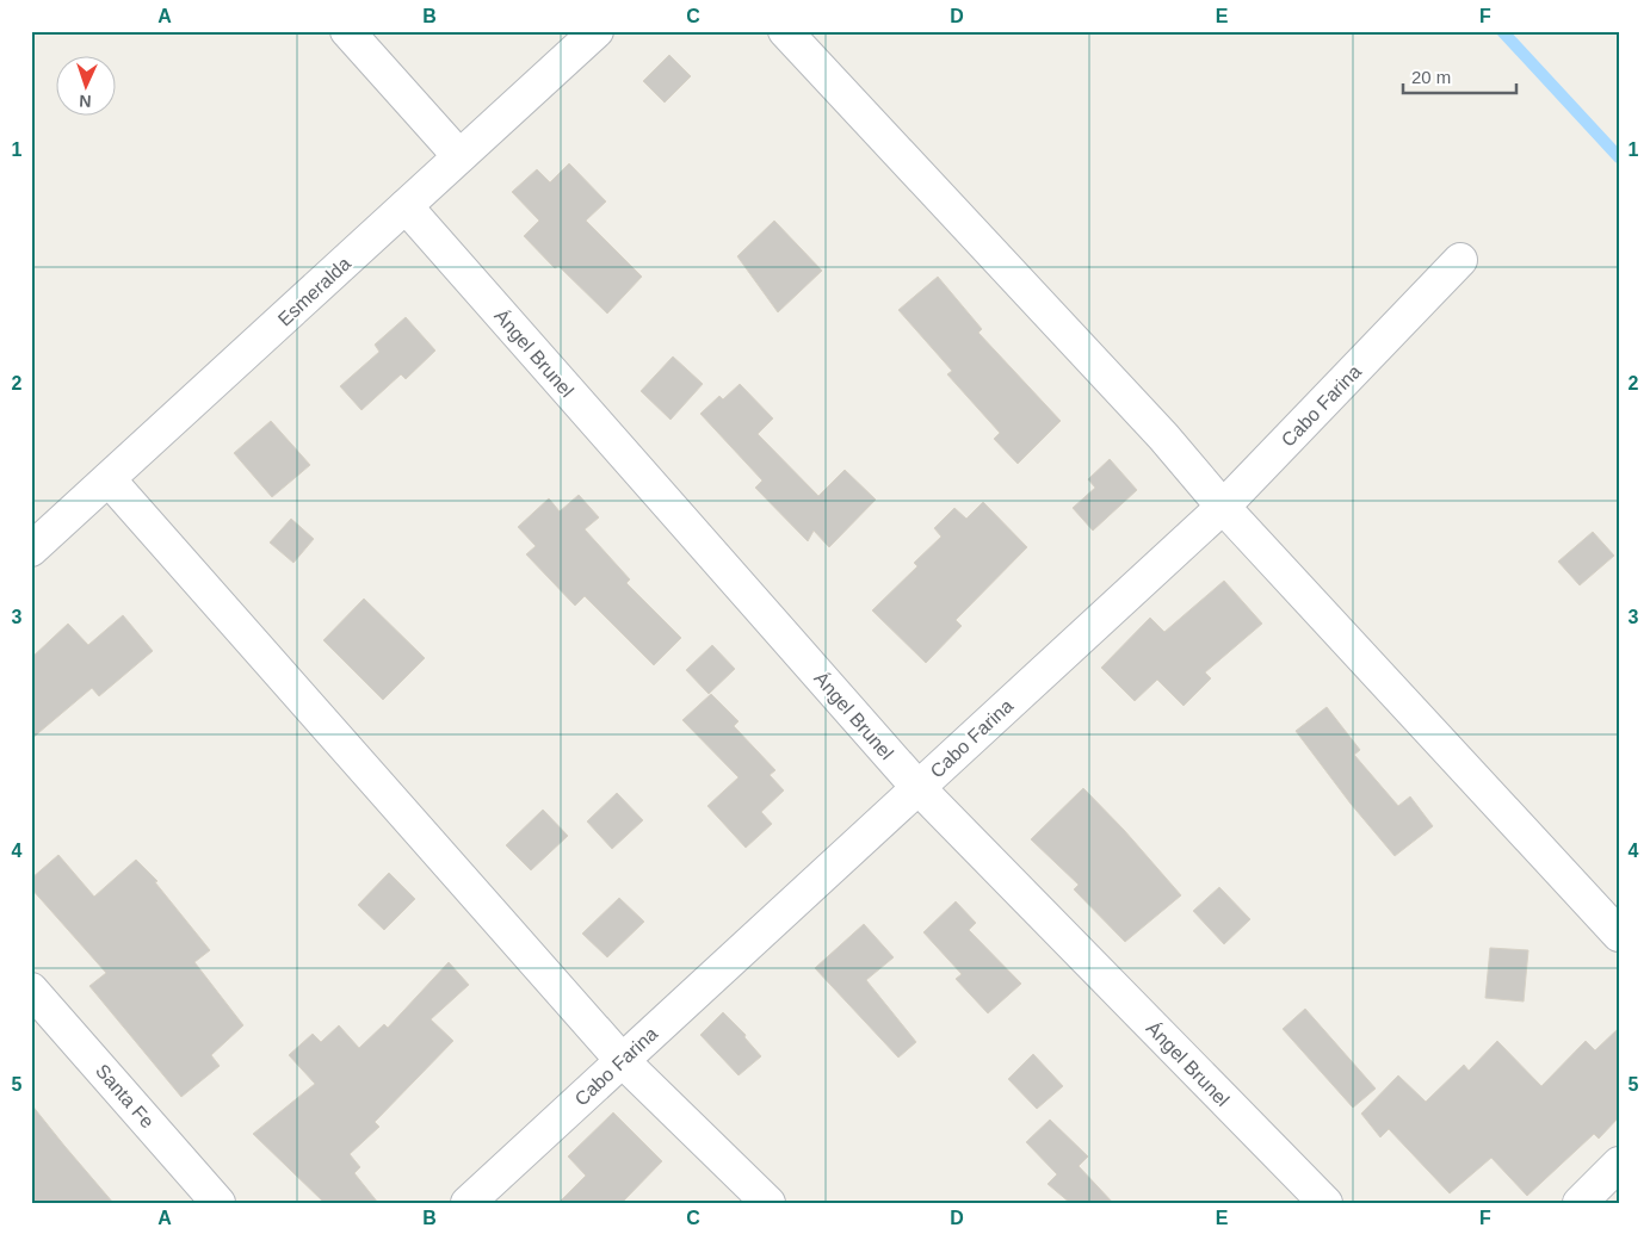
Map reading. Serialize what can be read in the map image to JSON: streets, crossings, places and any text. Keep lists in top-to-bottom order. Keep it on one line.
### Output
{"streets":{"street":["Esmeralda","Ángel Brunel","Cabo Farina","Santa Fe"]},"crossings":[["Esmeralda","Ángel Brunel"],["Ángel Brunel","Cabo Farina"]],"scale_bar":"20 m","north":"bottom","grid":{"columns":["A","B","C","D","E","F"],"rows":["1","2","3","4","5"]}}
